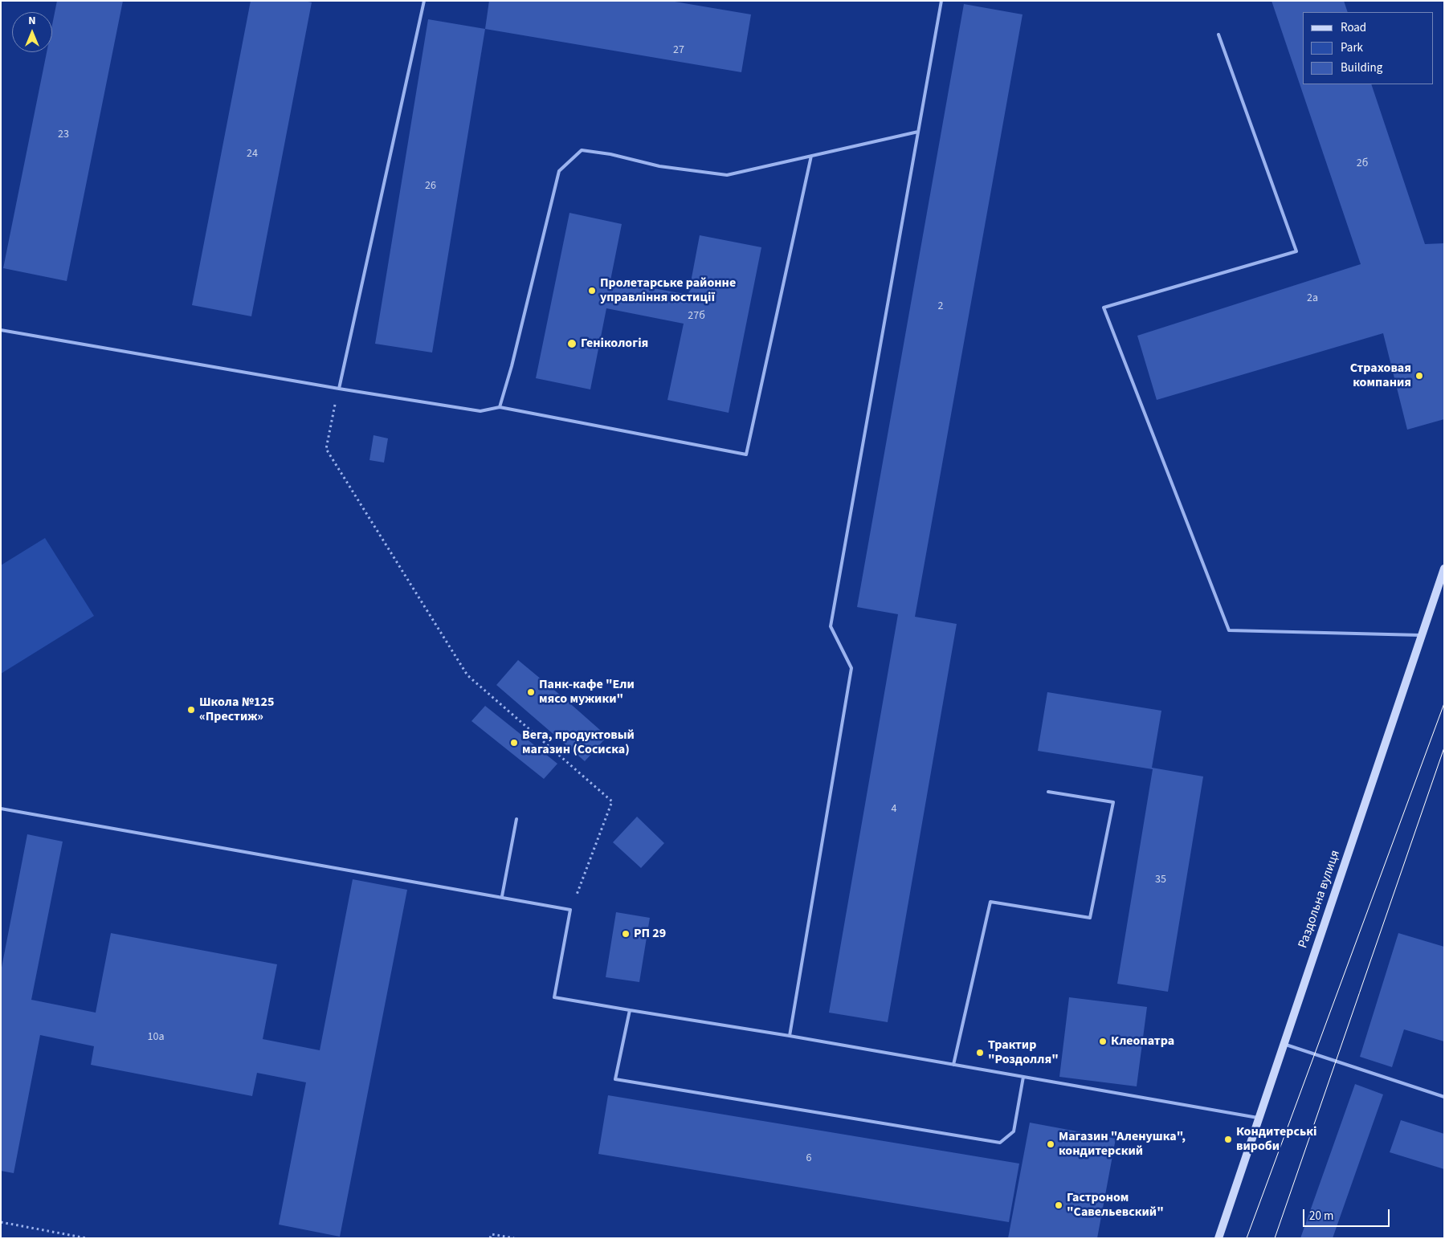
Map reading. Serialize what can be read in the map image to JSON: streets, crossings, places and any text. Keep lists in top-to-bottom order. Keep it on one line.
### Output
{"streets":{"street":["Раздольна вулиця"]},"places":["Пролетарське районне управління юстиції","Генікологія","Страховая компания","Панк-кафе \"Ели мясо мужики\"","Школа №125 «Престиж»","Вега, продуктовый магазин (Сосиска)","РП 29","Клеопатра","Трактир \"Роздолля\"","Кондитерські вироби","Магазин \"Аленушка\", кондитерский","Гастроном \"Савельевский\""],"house_numbers":["27","23","24","2б","26","2а","2","27б","4","35","10а","6"],"legend":["Road","Park","Building"],"scale_bar":"20 m","north":"top"}
